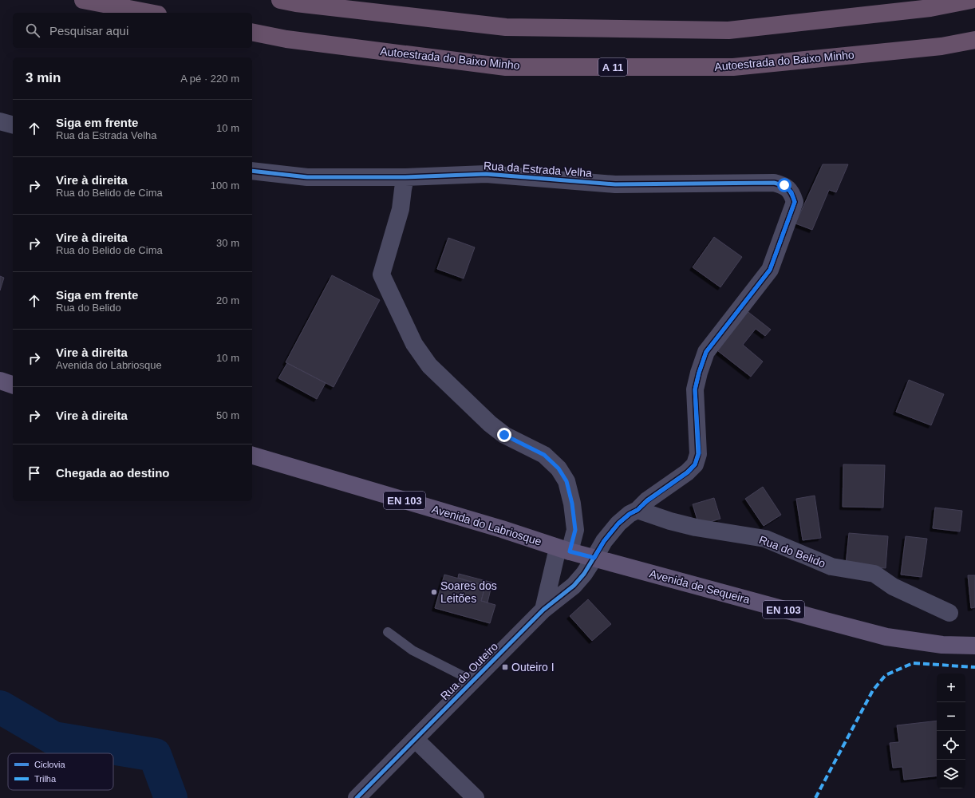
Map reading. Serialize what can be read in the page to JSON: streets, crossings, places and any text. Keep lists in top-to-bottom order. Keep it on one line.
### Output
{"streets":{"highway":["Autoestrada do Baixo Minho","A 11"],"main road":["EN 103","Avenida do Labriosque","Avenida de Sequeira"],"street":["Rua da Estrada Velha","Rua do Belido","Rua do Outeiro"]},"crossings":[["Rua da Estrada Velha","Rua do Belido"],["Avenida do Labriosque","Avenida de Sequeira"],["Avenida do Labriosque","Rua do Outeiro"],["Avenida de Sequeira","Rua do Outeiro"]],"places":{"other":["Soares dos Leitões"],"transit":["Outeiro I"]},"legend":["Ciclovia","Trilha"],"page":{"search":"Pesquisar aqui","heading":["3 min","A pé · 220 m"],"list":[["Siga em frente","Rua da Estrada Velha","10 m"],["Vire à direita","Rua do Belido de Cima","100 m"],["Vire à direita","Rua do Belido de Cima","30 m"],["Siga em frente","Rua do Belido","20 m"],["Vire à direita","Avenida do Labriosque","10 m"],["Vire à direita","50 m"],"Chegada ao destino"],"map_buttons":["+","−"]}}
